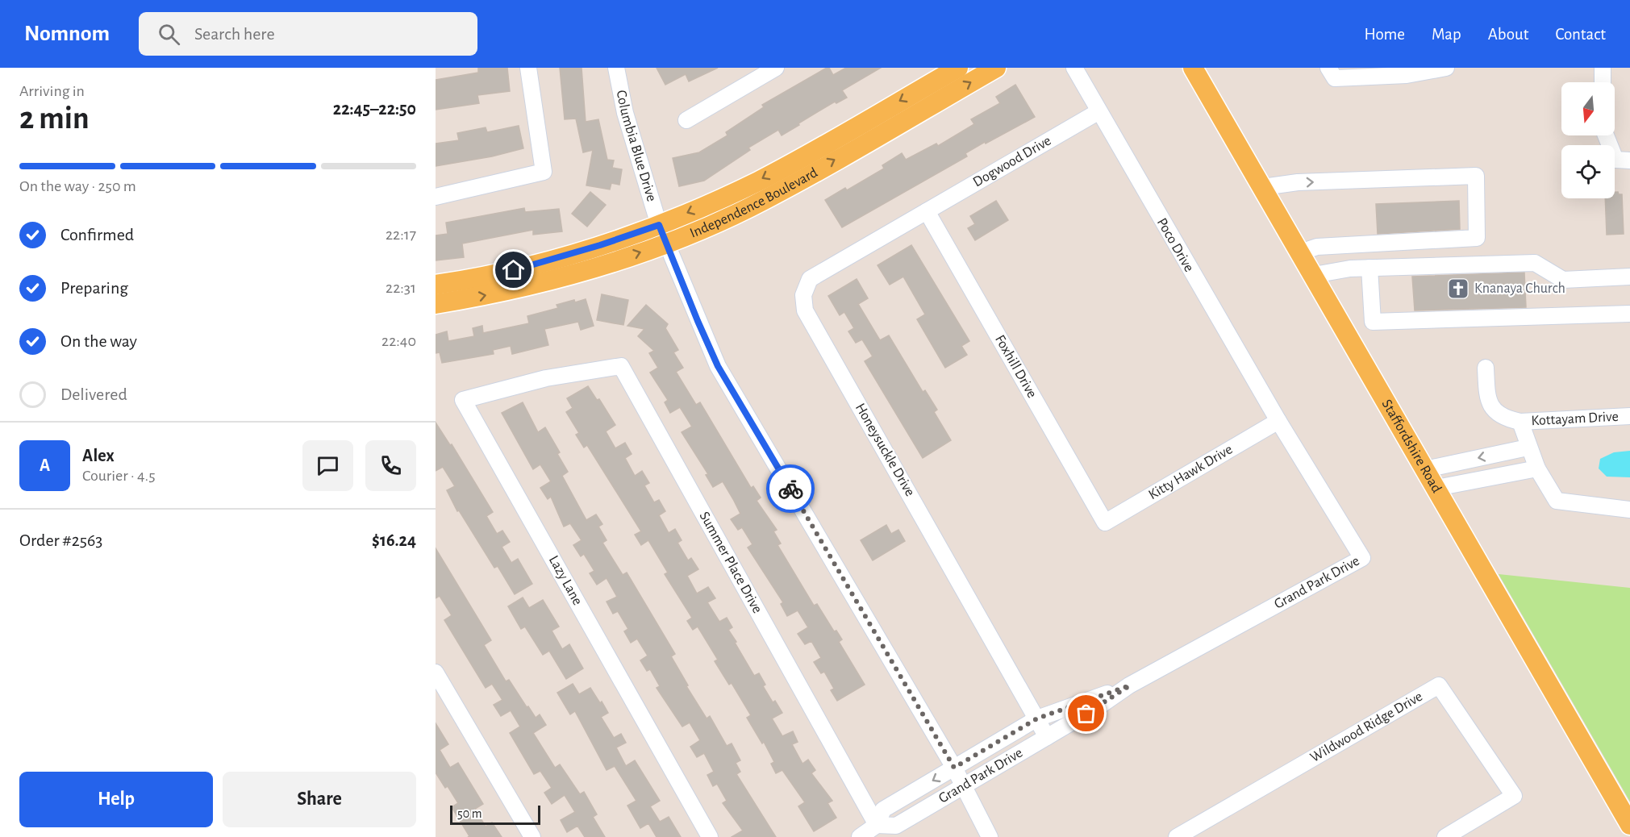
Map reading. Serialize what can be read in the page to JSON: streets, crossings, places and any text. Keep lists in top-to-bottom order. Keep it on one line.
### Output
{"streets":{"main road":["Independence Boulevard","Staffordshire Road"],"street":["Columbia Blue Drive","Dogwood Drive","Poco Drive","Foxhill Drive","Kottayam Drive","Honeysuckle Drive","Kitty Hawk Drive","Summer Place Drive","Lazy Lane","Grand Park Drive","Wildwood Ridge Drive"]},"crossings":[["Columbia Blue Drive","Independence Boulevard"],["Columbia Blue Drive","Grand Park Drive"],["Dogwood Drive","Poco Drive"],["Dogwood Drive","Foxhill Drive"],["Dogwood Drive","Honeysuckle Drive"],["Poco Drive","Kitty Hawk Drive"],["Poco Drive","Grand Park Drive"],["Foxhill Drive","Honeysuckle Drive"],["Foxhill Drive","Kitty Hawk Drive"],["Honeysuckle Drive","Grand Park Drive"],["Kitty Hawk Drive","Grand Park Drive"],["Summer Place Drive","Lazy Lane"],["Summer Place Drive","Grand Park Drive"]],"places":{"church":["Knanaya Church"]},"scale_bar":"50 m","north":"bottom","page":{"header":"Nomnom","search":"Search here","nav":["Home","Map","About","Contact"],"heading":["2 min","Arriving in","22:45–22:50"],"panel":["Alex","Courier · 4.5","Order #2563","$16.24"],"bar":"On the way · 250 m","list":[["Confirmed","22:17"],["Preparing","22:31"],["On the way","22:40"],"Delivered"],"round":"A","buttons":["Help","Share"],"scale":"50 m"}}
